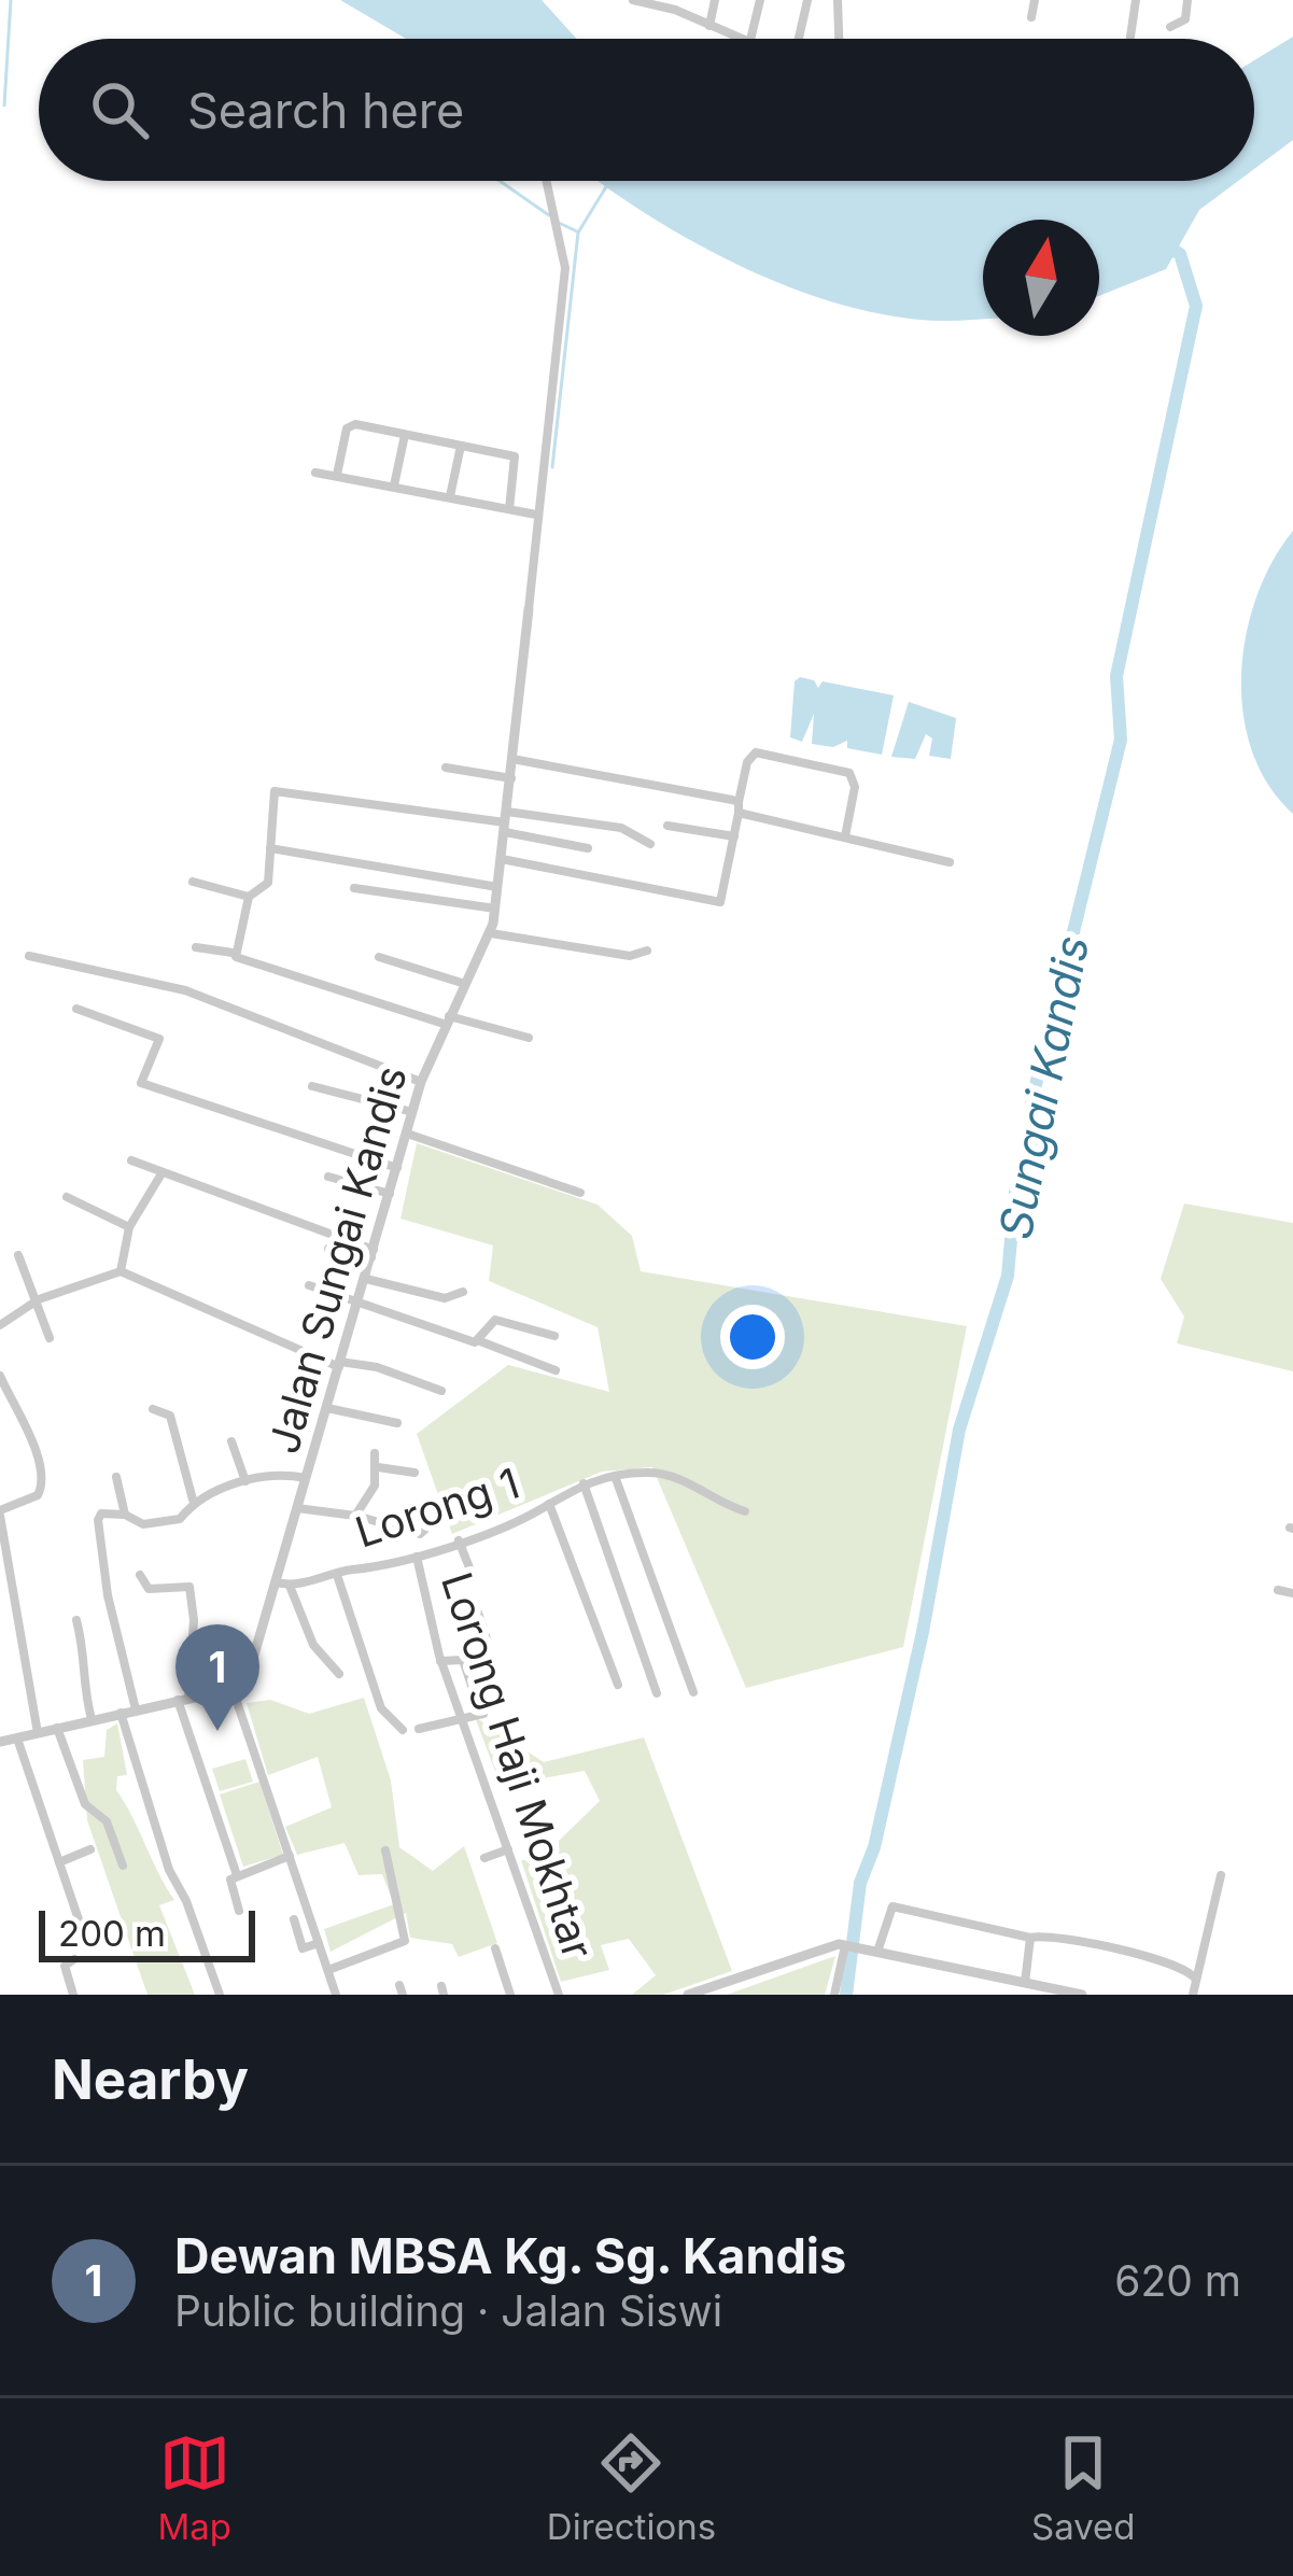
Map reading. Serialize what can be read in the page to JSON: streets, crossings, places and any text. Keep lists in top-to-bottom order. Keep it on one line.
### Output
{"streets":{"street":["Jalan Sungai Kandis","Lorong 1","Lorong Haji Mokhtar"]},"crossings":[["Jalan Sungai Kandis","Lorong 1"],["Lorong 1","Lorong Haji Mokhtar"]],"water":["Sungai Kandis"],"scale_bar":"200 m","north":"top","page":{"search":"Search here","pins":"1","scale":"200 m","heading":"Nearby","list":[{"mark":"1","name":"Dewan MBSA Kg. Sg. Kandis","note":"Public building · Jalan Siswi","value":"620 m"}],"nav":["Map","Directions","Saved"]}}
